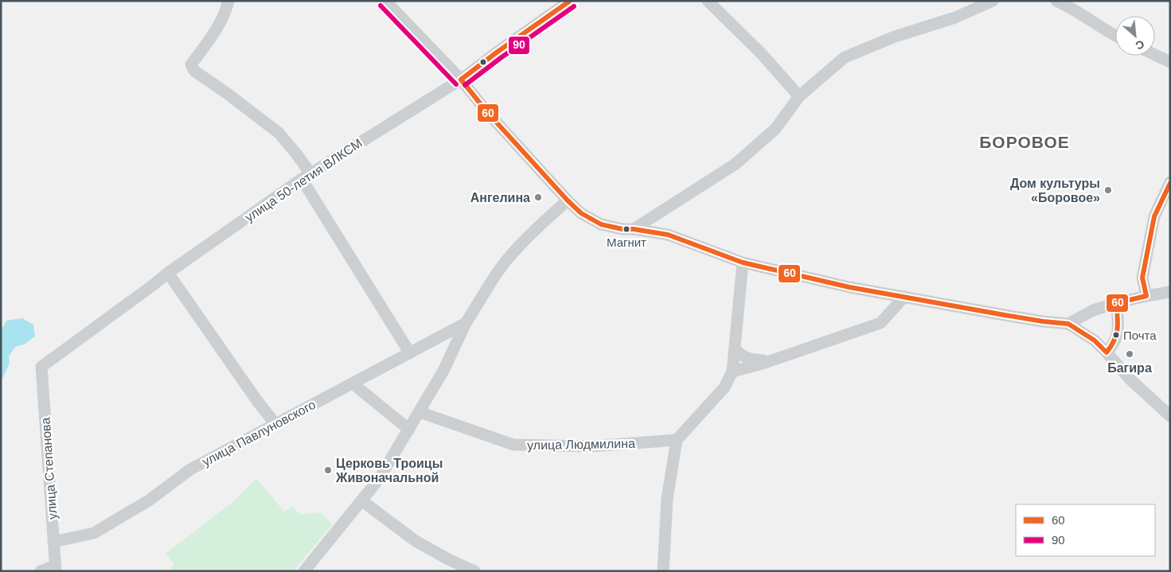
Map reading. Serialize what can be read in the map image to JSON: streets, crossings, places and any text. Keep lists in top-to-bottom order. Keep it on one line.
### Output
{"streets":{"street":["улица 50-летия ВЛКСМ","улица Павлуновского","улица Людмилина","улица Степанова"]},"crossings":[["улица 50-летия ВЛКСМ","улица Степанова"],["улица Павлуновского","улица Степанова"]],"districts":["БОРОВОЕ"],"places":["Дом культуры «Боровое»","Ангелина","Магнит","Почта","Багира","Церковь Троицы Живоначальной"],"lines":["transit line 60","transit line 90"],"legend":["60","90"],"north":"bottom right"}
